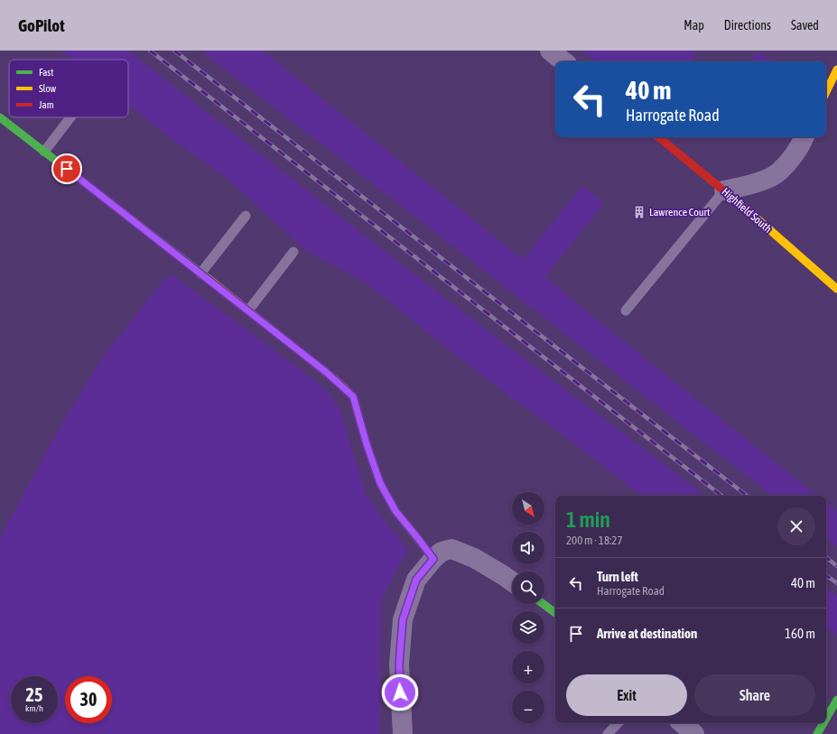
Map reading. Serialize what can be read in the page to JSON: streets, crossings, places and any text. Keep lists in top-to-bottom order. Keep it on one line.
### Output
{"streets":{"street":["Highfield South"]},"places":{"building":["Lawrence Court"]},"legend":["Fast","Slow","Jam"],"north":"bottom right","page":{"header":"GoPilot","nav":["Map","Directions","Saved"],"turn":["40 m","Harrogate Road"],"map_buttons":["+","−"],"heading":["1 min","200 m · 18:27"],"list":[{"name":"Turn left","note":"Harrogate Road","value":"40 m"},{"name":"Arrive at destination","value":"160 m"}],"buttons":["Exit","Share"],"speed":"25 km/h","limit":"30"}}
